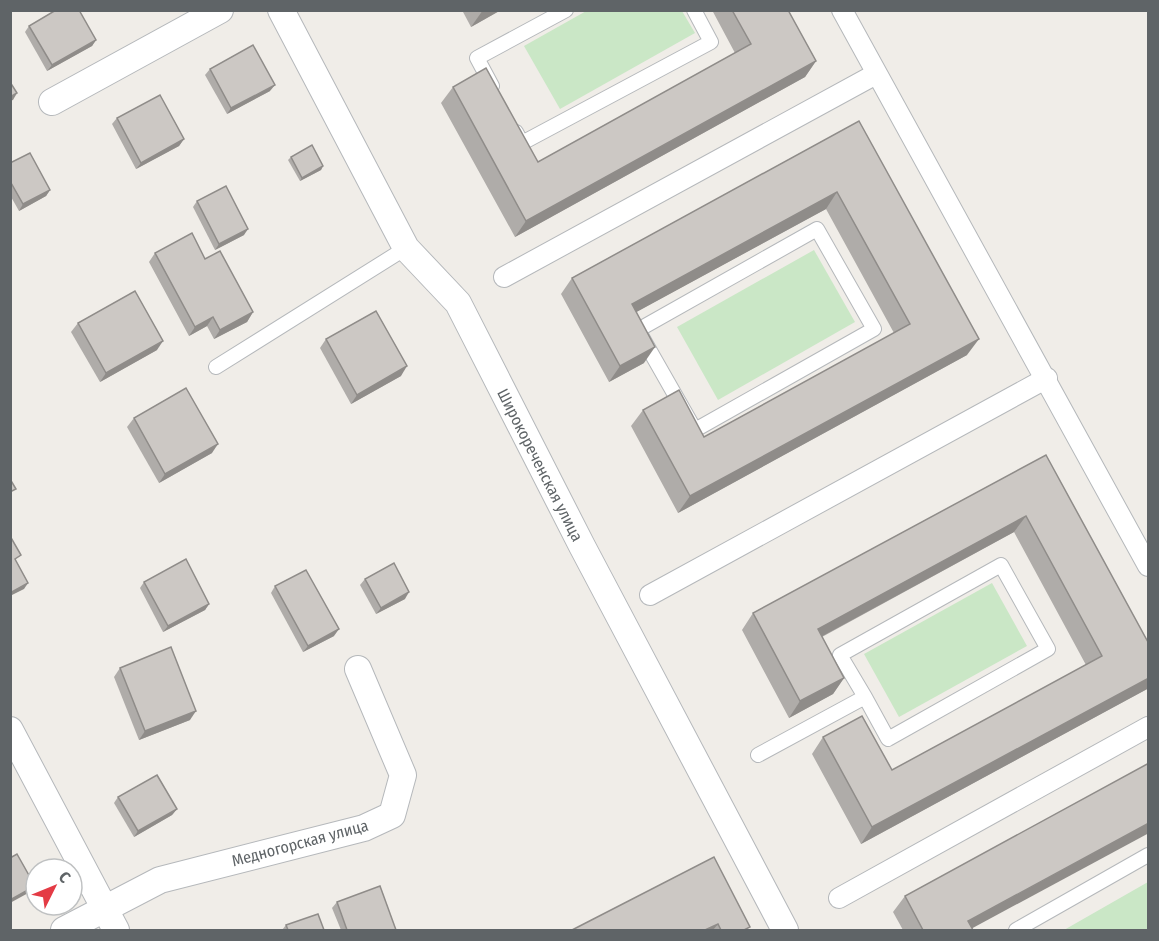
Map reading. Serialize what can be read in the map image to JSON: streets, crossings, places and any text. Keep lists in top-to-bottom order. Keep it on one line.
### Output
{"streets":{"street":["Широкореченская улица","Медногорская улица"]},"north":"top right"}
